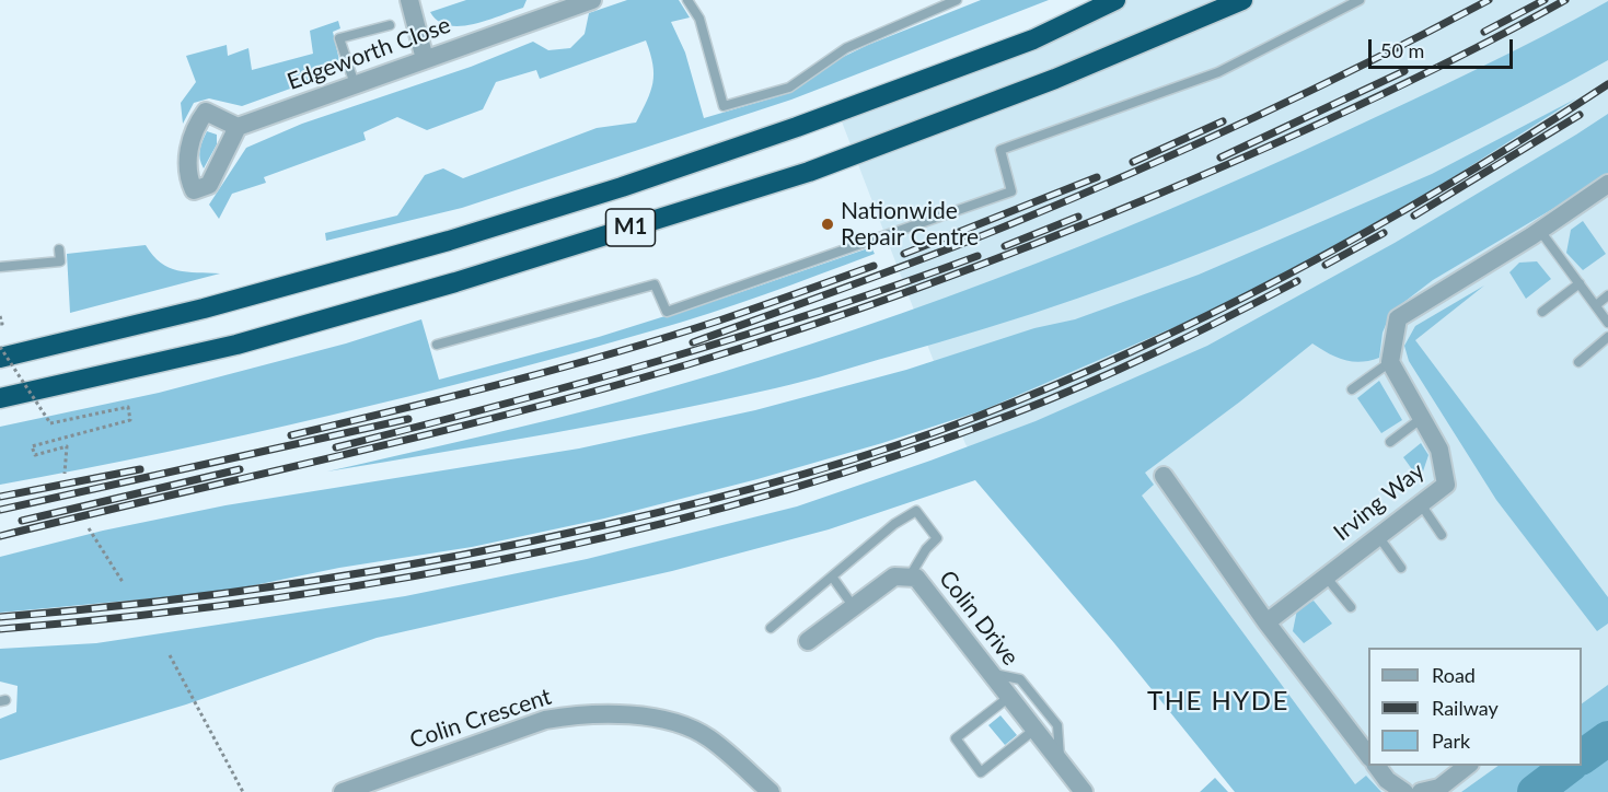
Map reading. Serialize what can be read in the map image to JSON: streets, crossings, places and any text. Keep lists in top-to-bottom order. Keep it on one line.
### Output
{"streets":{"highway":["M1"],"street":["Edgeworth Close","Irving Way","Colin Drive","Colin Crescent"]},"districts":["THE HYDE"],"places":["Nationwide Repair Centre"],"legend":["Road","Railway","Park"],"scale_bar":"50 m"}
